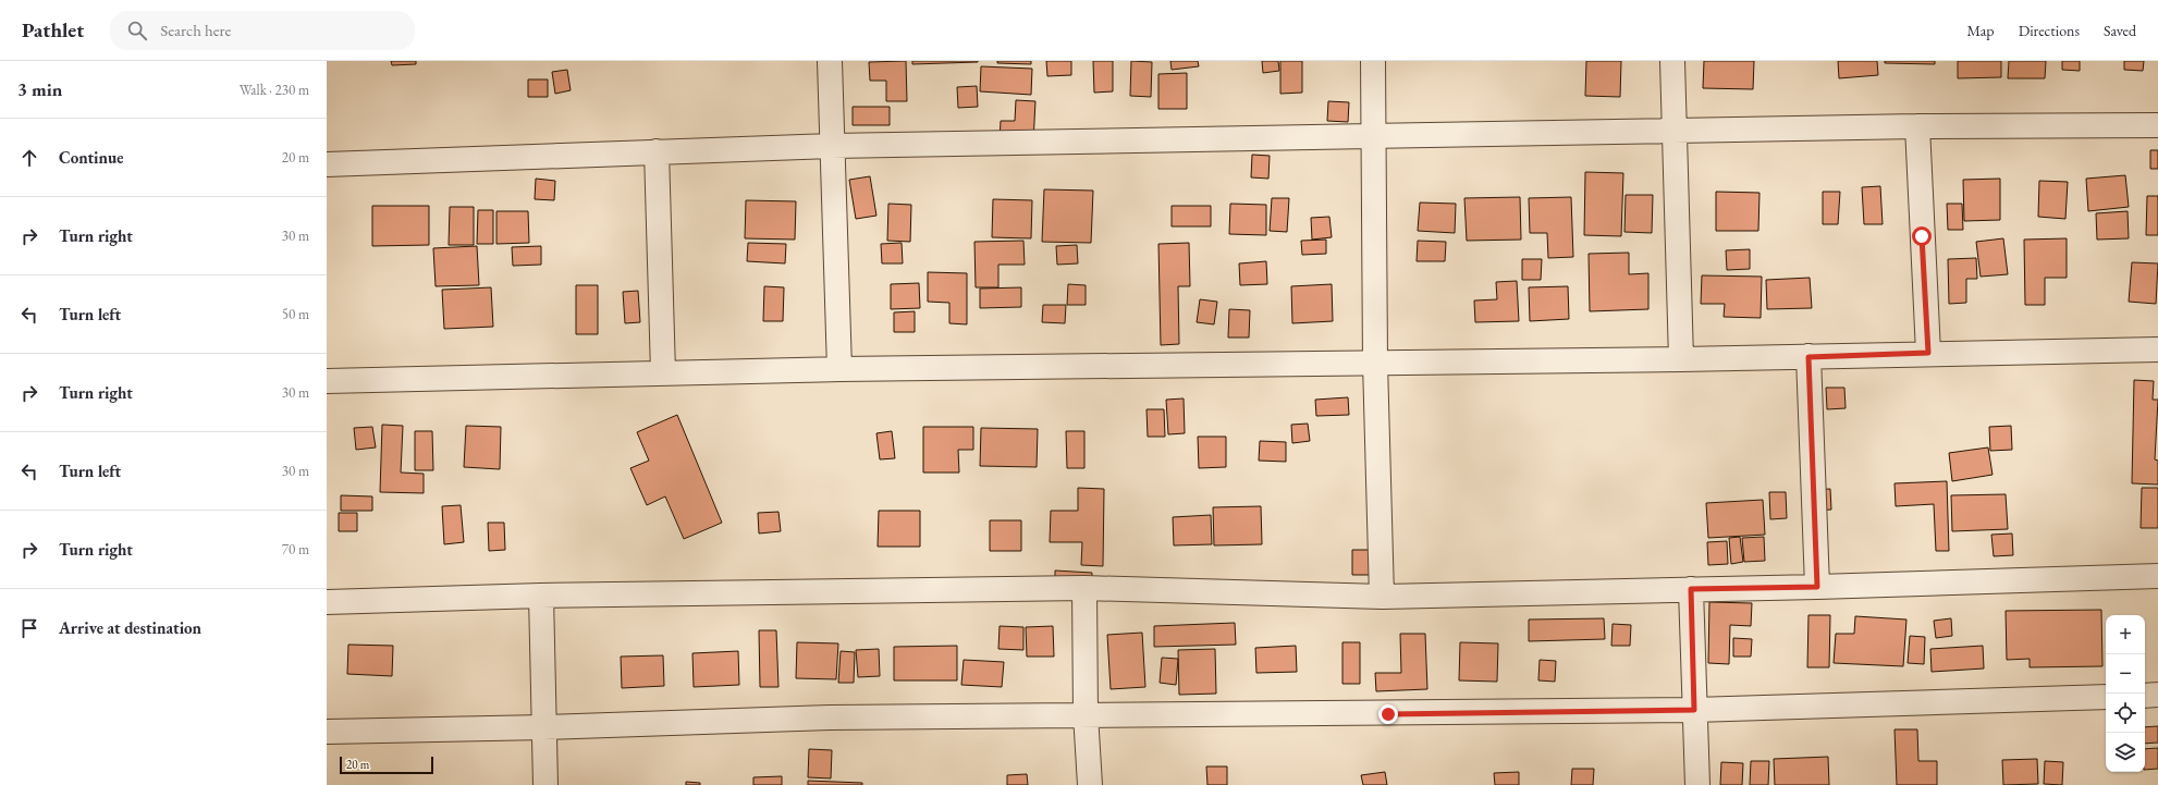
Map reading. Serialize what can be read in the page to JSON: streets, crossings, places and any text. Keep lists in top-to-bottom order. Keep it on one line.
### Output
{"scale_bar":"20 m","page":{"header":"Pathlet","search":"Search here","nav":["Map","Directions","Saved"],"heading":["3 min","Walk · 230 m"],"list":[["Continue","20 m"],["Turn right","30 m"],["Turn left","50 m"],["Turn right","30 m"],["Turn left","30 m"],["Turn right","70 m"],"Arrive at destination"],"map_buttons":["+","−"],"scale":"20 m"}}
